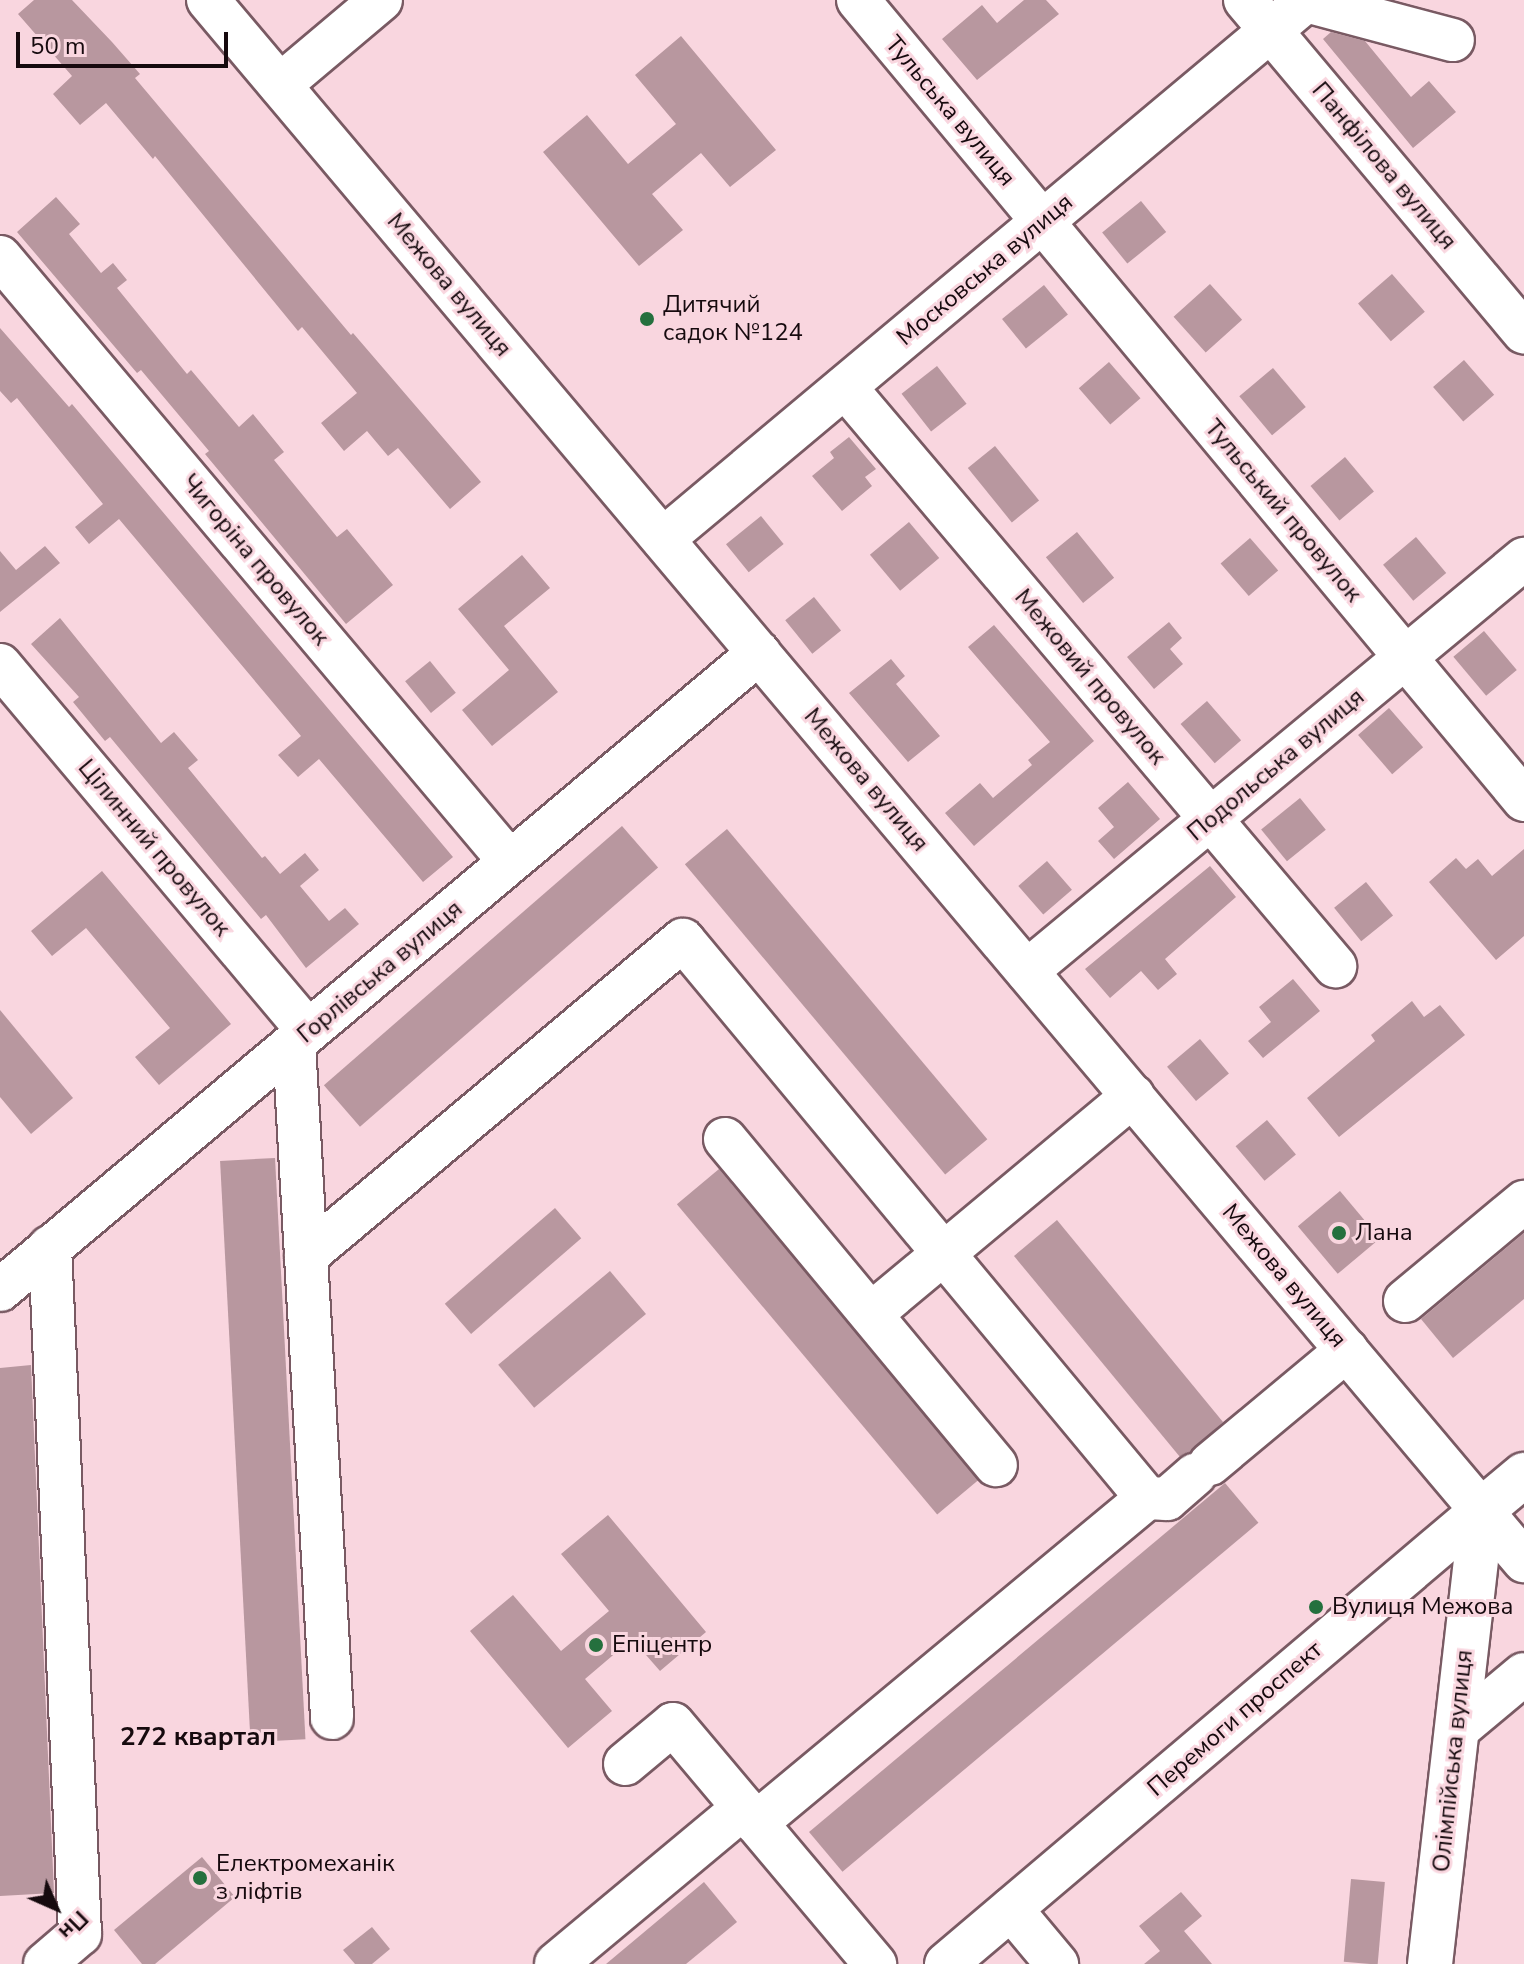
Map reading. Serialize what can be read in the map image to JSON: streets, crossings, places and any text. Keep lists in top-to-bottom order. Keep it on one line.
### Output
{"streets":{"main road":["Перемоги проспект","Олімпійська вулиця"],"street":["Тульська вулиця","Панфілова вулиця","Московська вулиця","Межова вулиця","Тульський провулок","Чигоріна провулок","Межовий провулок","Подольська вулиця","Цілинний провулок","Горлівська вулиця"]},"crossings":[["Тульська вулиця","Московська вулиця"],["Тульська вулиця","Тульський провулок"],["Панфілова вулиця","Московська вулиця"],["Московська вулиця","Межова вулиця"],["Московська вулиця","Тульський провулок"],["Московська вулиця","Межовий провулок"],["Межова вулиця","Подольська вулиця"],["Межова вулиця","Горлівська вулиця"],["Межова вулиця","Перемоги проспект"],["Межова вулиця","Олімпійська вулиця"],["Тульський провулок","Подольська вулиця"],["Чигоріна провулок","Горлівська вулиця"],["Межовий провулок","Подольська вулиця"],["Цілинний провулок","Горлівська вулиця"],["Перемоги проспект","Олімпійська вулиця"]],"districts":["272 квартал"],"places":["Дитячий садок №124","Лана","Вулиця Межова","Епіцентр","Електромеханік з ліфтів"],"scale_bar":"50 m","north":"bottom right"}
